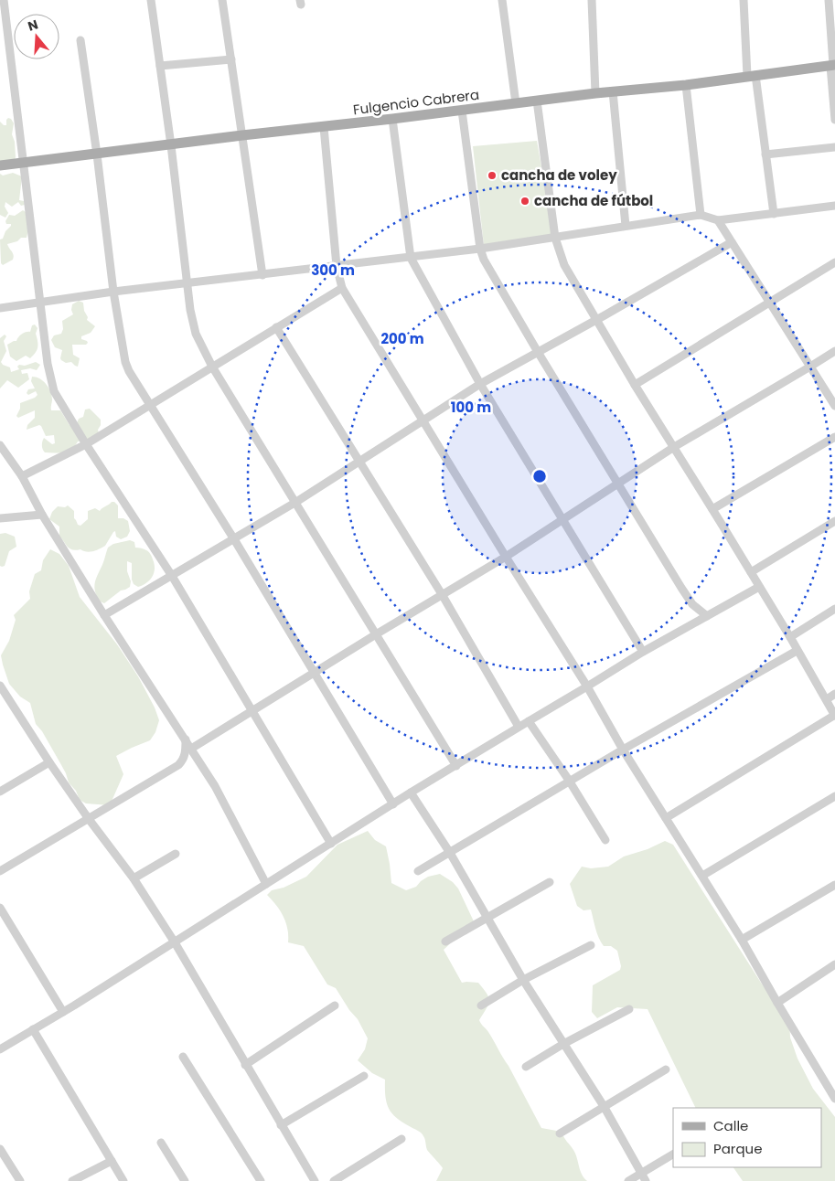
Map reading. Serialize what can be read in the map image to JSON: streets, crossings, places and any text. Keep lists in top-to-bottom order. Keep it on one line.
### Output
{"streets":{"main road":["Fulgencio Cabrera"]},"places":["cancha de voley","cancha de fútbol"],"legend":["Calle","Parque"],"north":"top","rings":["300 m","200 m","100 m"]}
